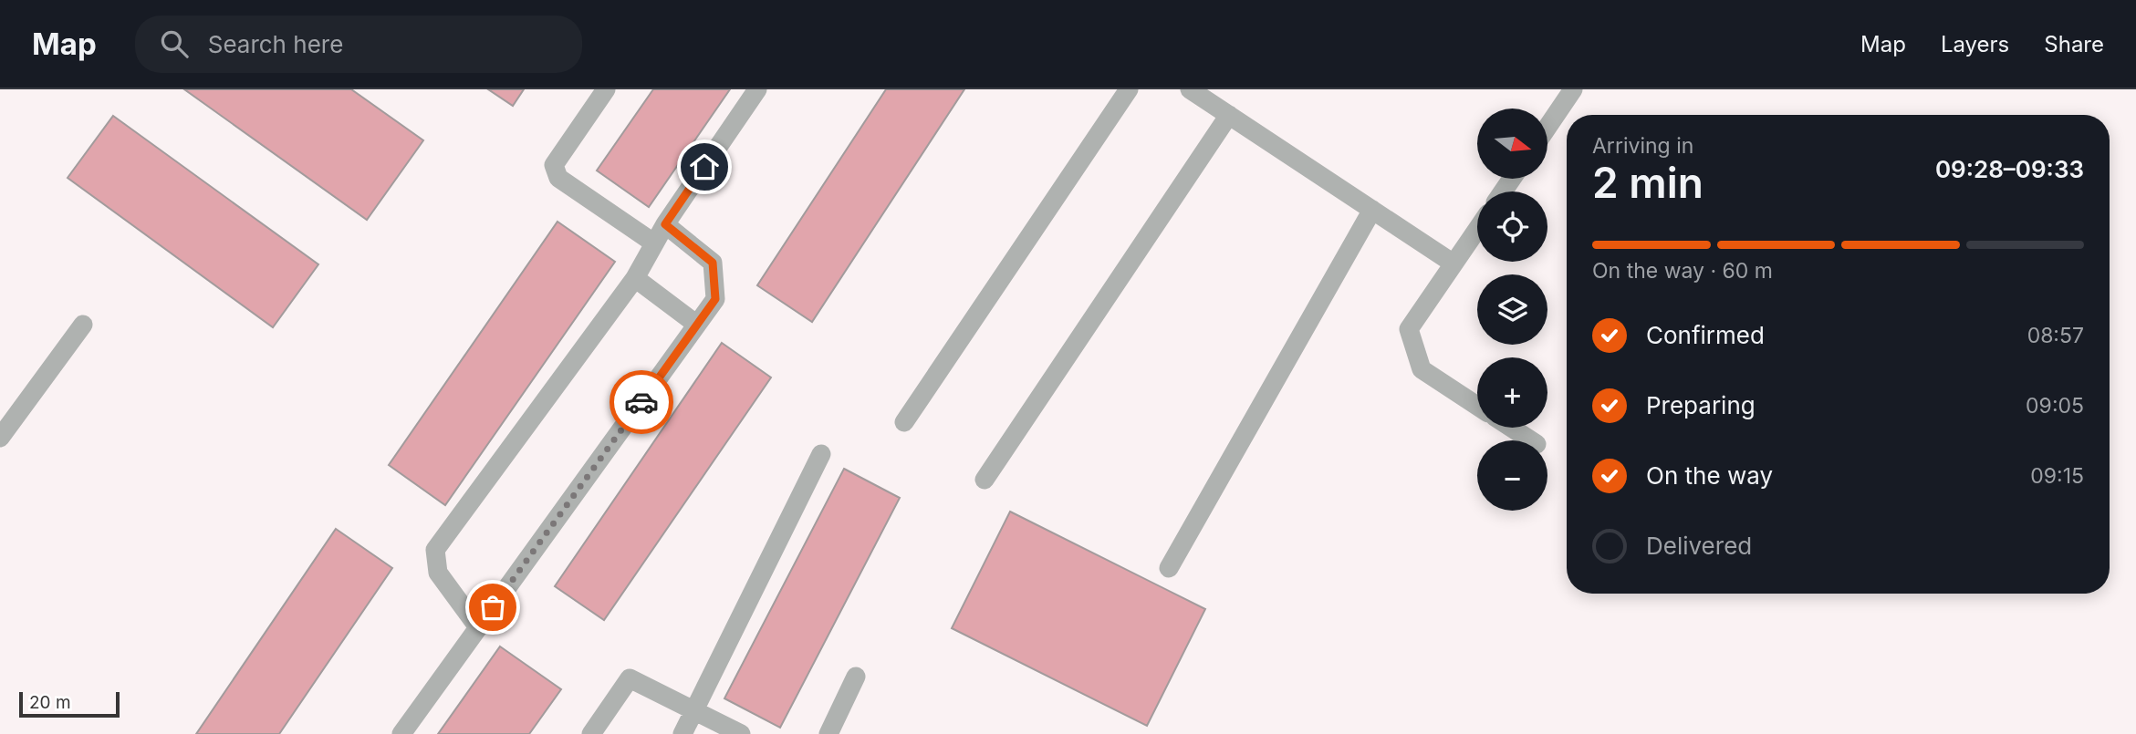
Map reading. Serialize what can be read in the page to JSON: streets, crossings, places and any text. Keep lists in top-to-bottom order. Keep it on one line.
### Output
{"scale_bar":"20 m","north":"right","page":{"header":"Map","search":"Search here","nav":["Map","Layers","Share"],"map_buttons":["+","−"],"heading":["2 min","Arriving in","09:28–09:33"],"bar":"On the way · 60 m","list":[["Confirmed","08:57"],["Preparing","09:05"],["On the way","09:15"],"Delivered"],"scale":"20 m"}}
